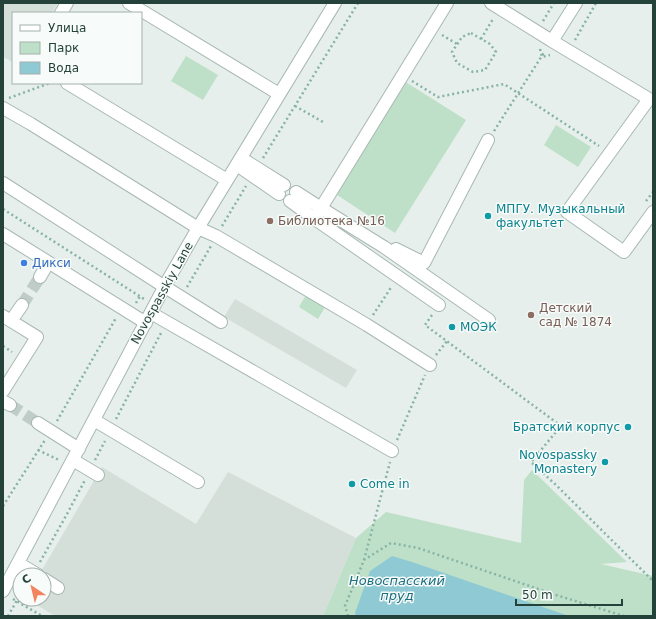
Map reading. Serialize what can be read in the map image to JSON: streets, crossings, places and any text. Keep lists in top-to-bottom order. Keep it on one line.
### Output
{"streets":{"street":["Novospasskiy Lane"]},"water":["Новоспасский пруд"],"places":["МПГУ. Музыкальный факультет","Библиотека №16","Дикси","Детский сад № 1874","МОЭК","Братский корпус","Novospassky Monastery","Come in"],"legend":["Улица","Парк","Вода"],"scale_bar":"50 m","north":"top left"}
